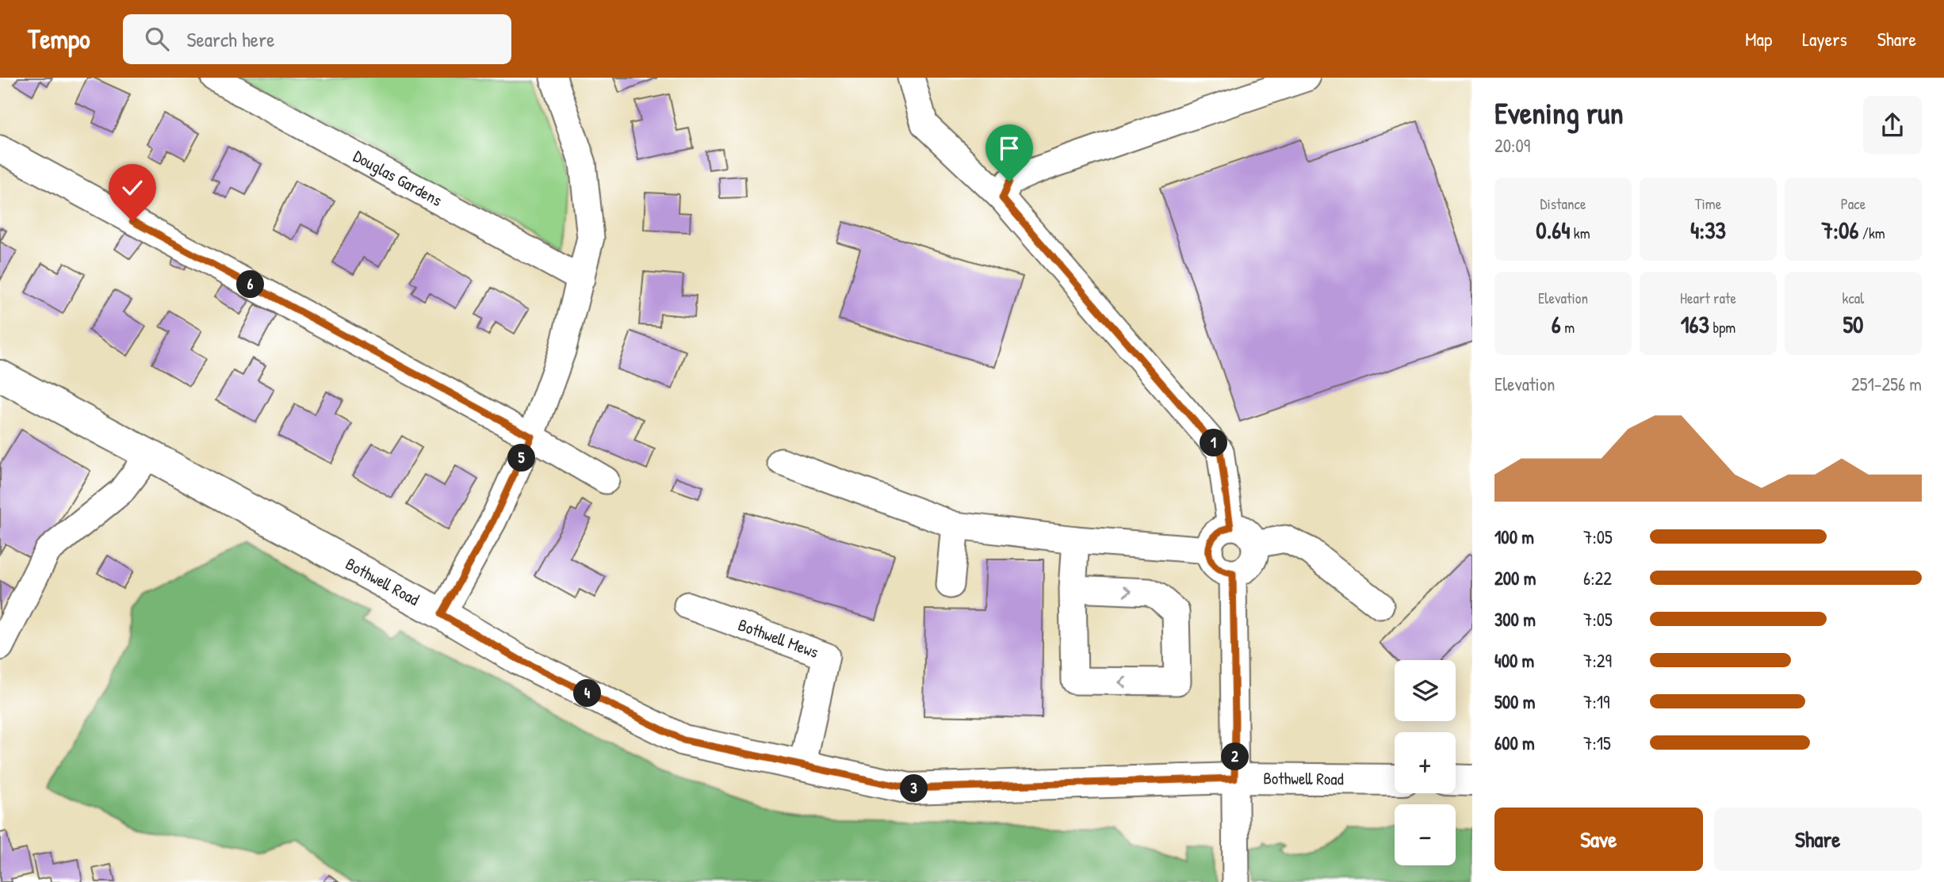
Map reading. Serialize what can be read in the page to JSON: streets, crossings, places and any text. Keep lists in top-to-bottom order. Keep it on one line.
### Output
{"streets":{"main road":["Bothwell Road"],"street":["Douglas Gardens","Bothwell Mews"]},"crossings":[["Bothwell Road","Bothwell Mews"]],"page":{"header":"Tempo","search":"Search here","nav":["Map","Layers","Share"],"heading":["Evening run","20:09"],"stats":[["Distance","0.64 km"],["Time","4:33"],["Pace","7:06 /km"],["Elevation","6 m"],["Heart rate","163 bpm"],["kcal","50"]],"pins":["6","1","5","4","2","3"],"chart":["Elevation","251–256 m"],"list":[{"name":"100 m","note":"7:05"},{"name":"200 m","note":"6:22"},{"name":"300 m","note":"7:05"},{"name":"400 m","note":"7:29"},{"name":"500 m","note":"7:19"},{"name":"600 m","note":"7:15"}],"map_buttons":["+","−"],"buttons":["Save","Share"]}}
